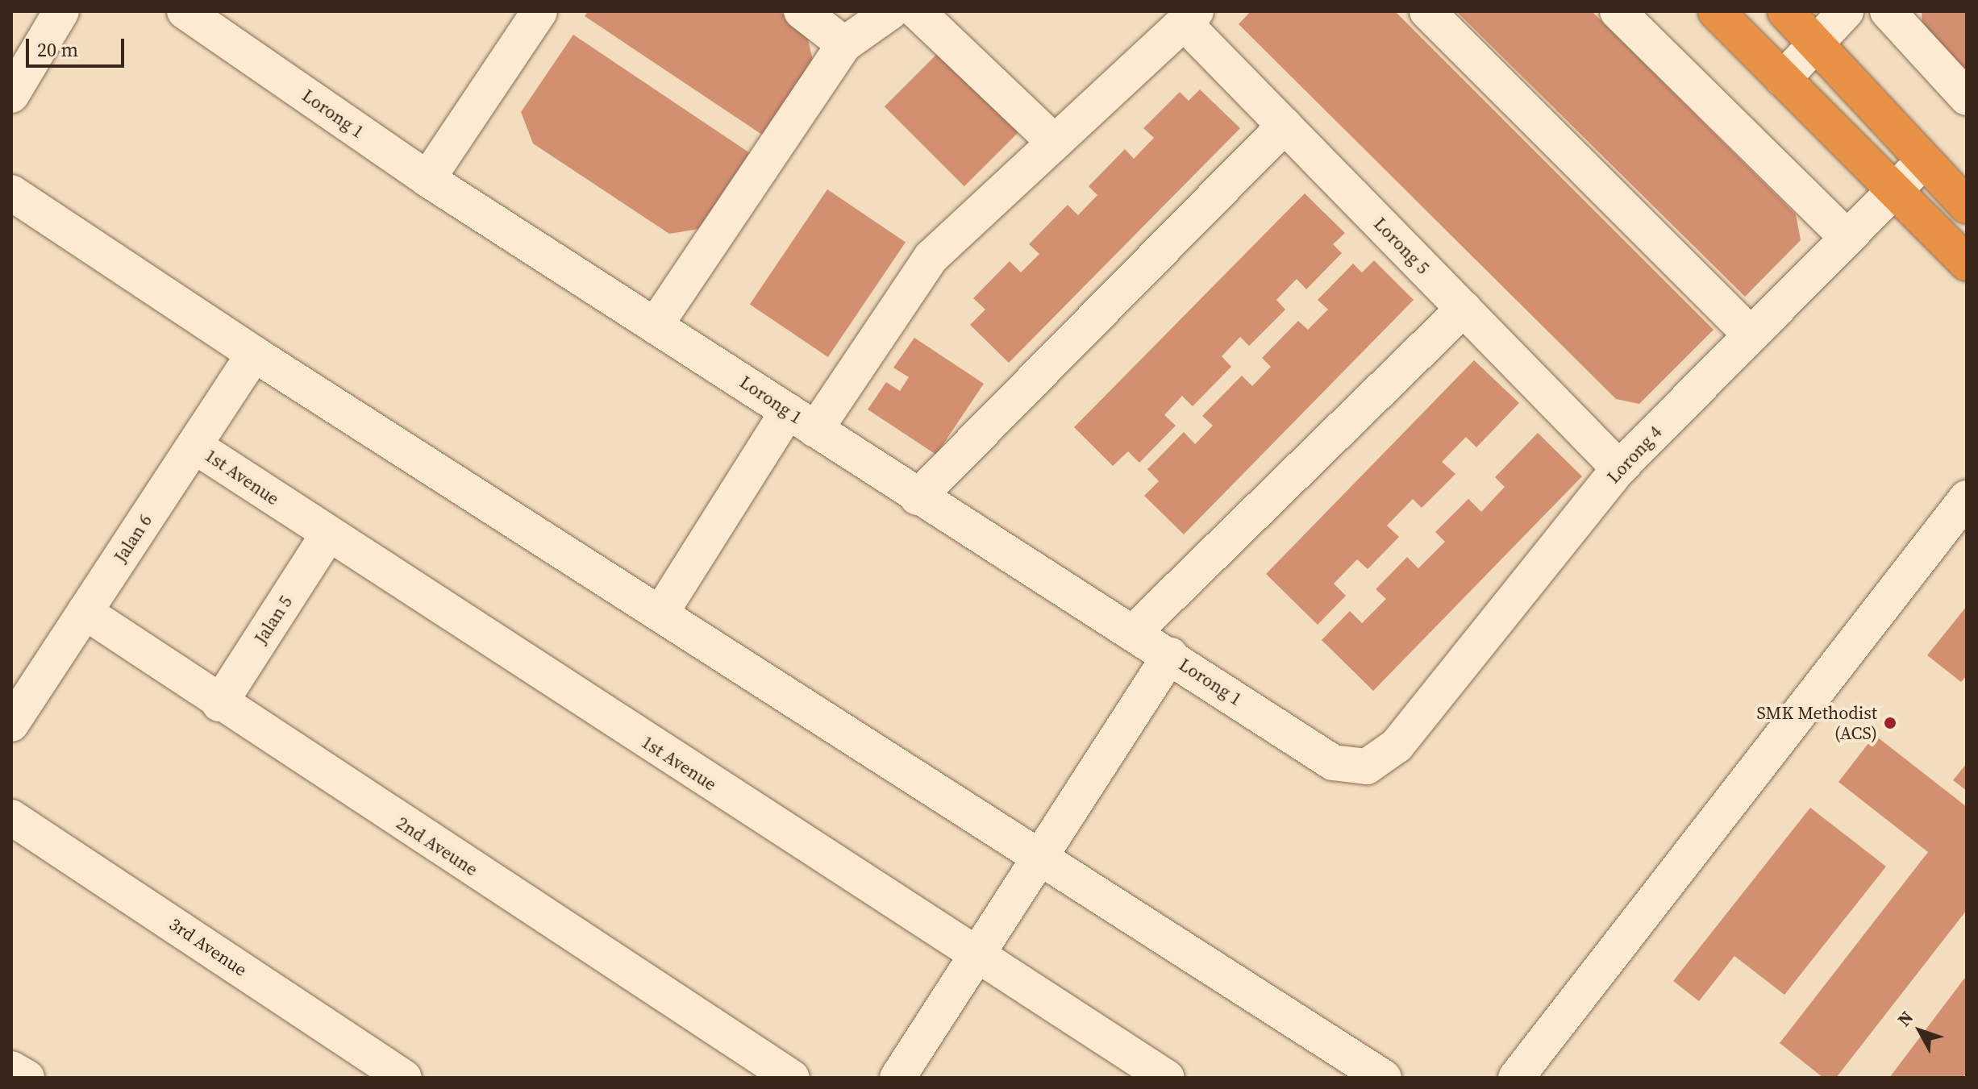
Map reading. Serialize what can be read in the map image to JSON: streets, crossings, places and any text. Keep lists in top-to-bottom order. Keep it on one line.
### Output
{"streets":{"street":["Lorong 1","Lorong 5","Lorong 4","1st Avenue","Jalan 6","Jalan 5","2nd Aveune","3rd Avenue"]},"crossings":[["Lorong 1","Lorong 4"],["Lorong 5","Lorong 4"],["1st Avenue","Jalan 6"],["1st Avenue","Jalan 5"],["Jalan 6","2nd Aveune"],["Jalan 5","2nd Aveune"]],"places":["SMK Methodist (ACS)"],"scale_bar":"20 m","north":"top left"}
